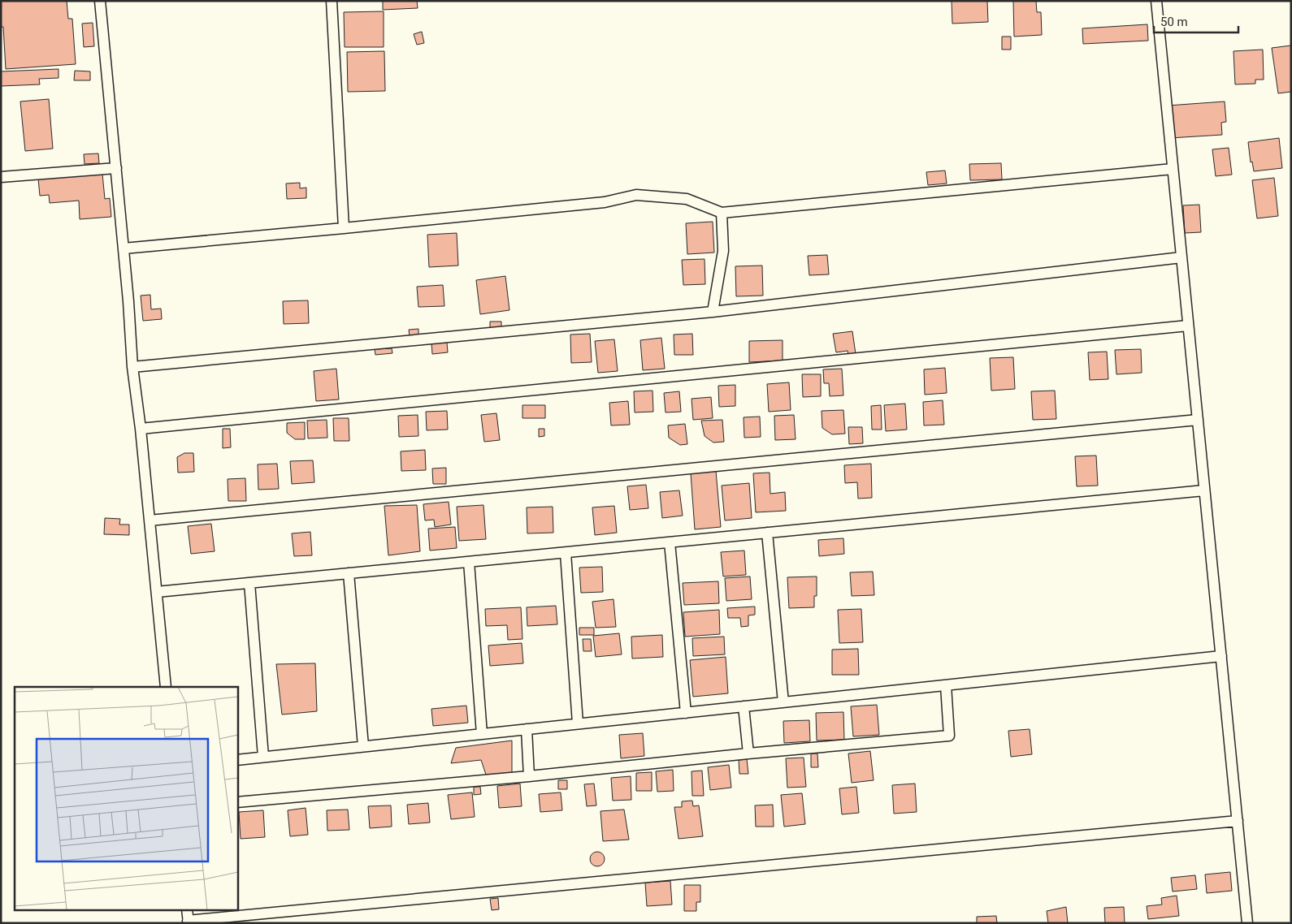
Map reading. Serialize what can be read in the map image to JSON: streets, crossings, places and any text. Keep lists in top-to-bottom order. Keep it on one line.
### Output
{"scale_bar":"50 m"}
